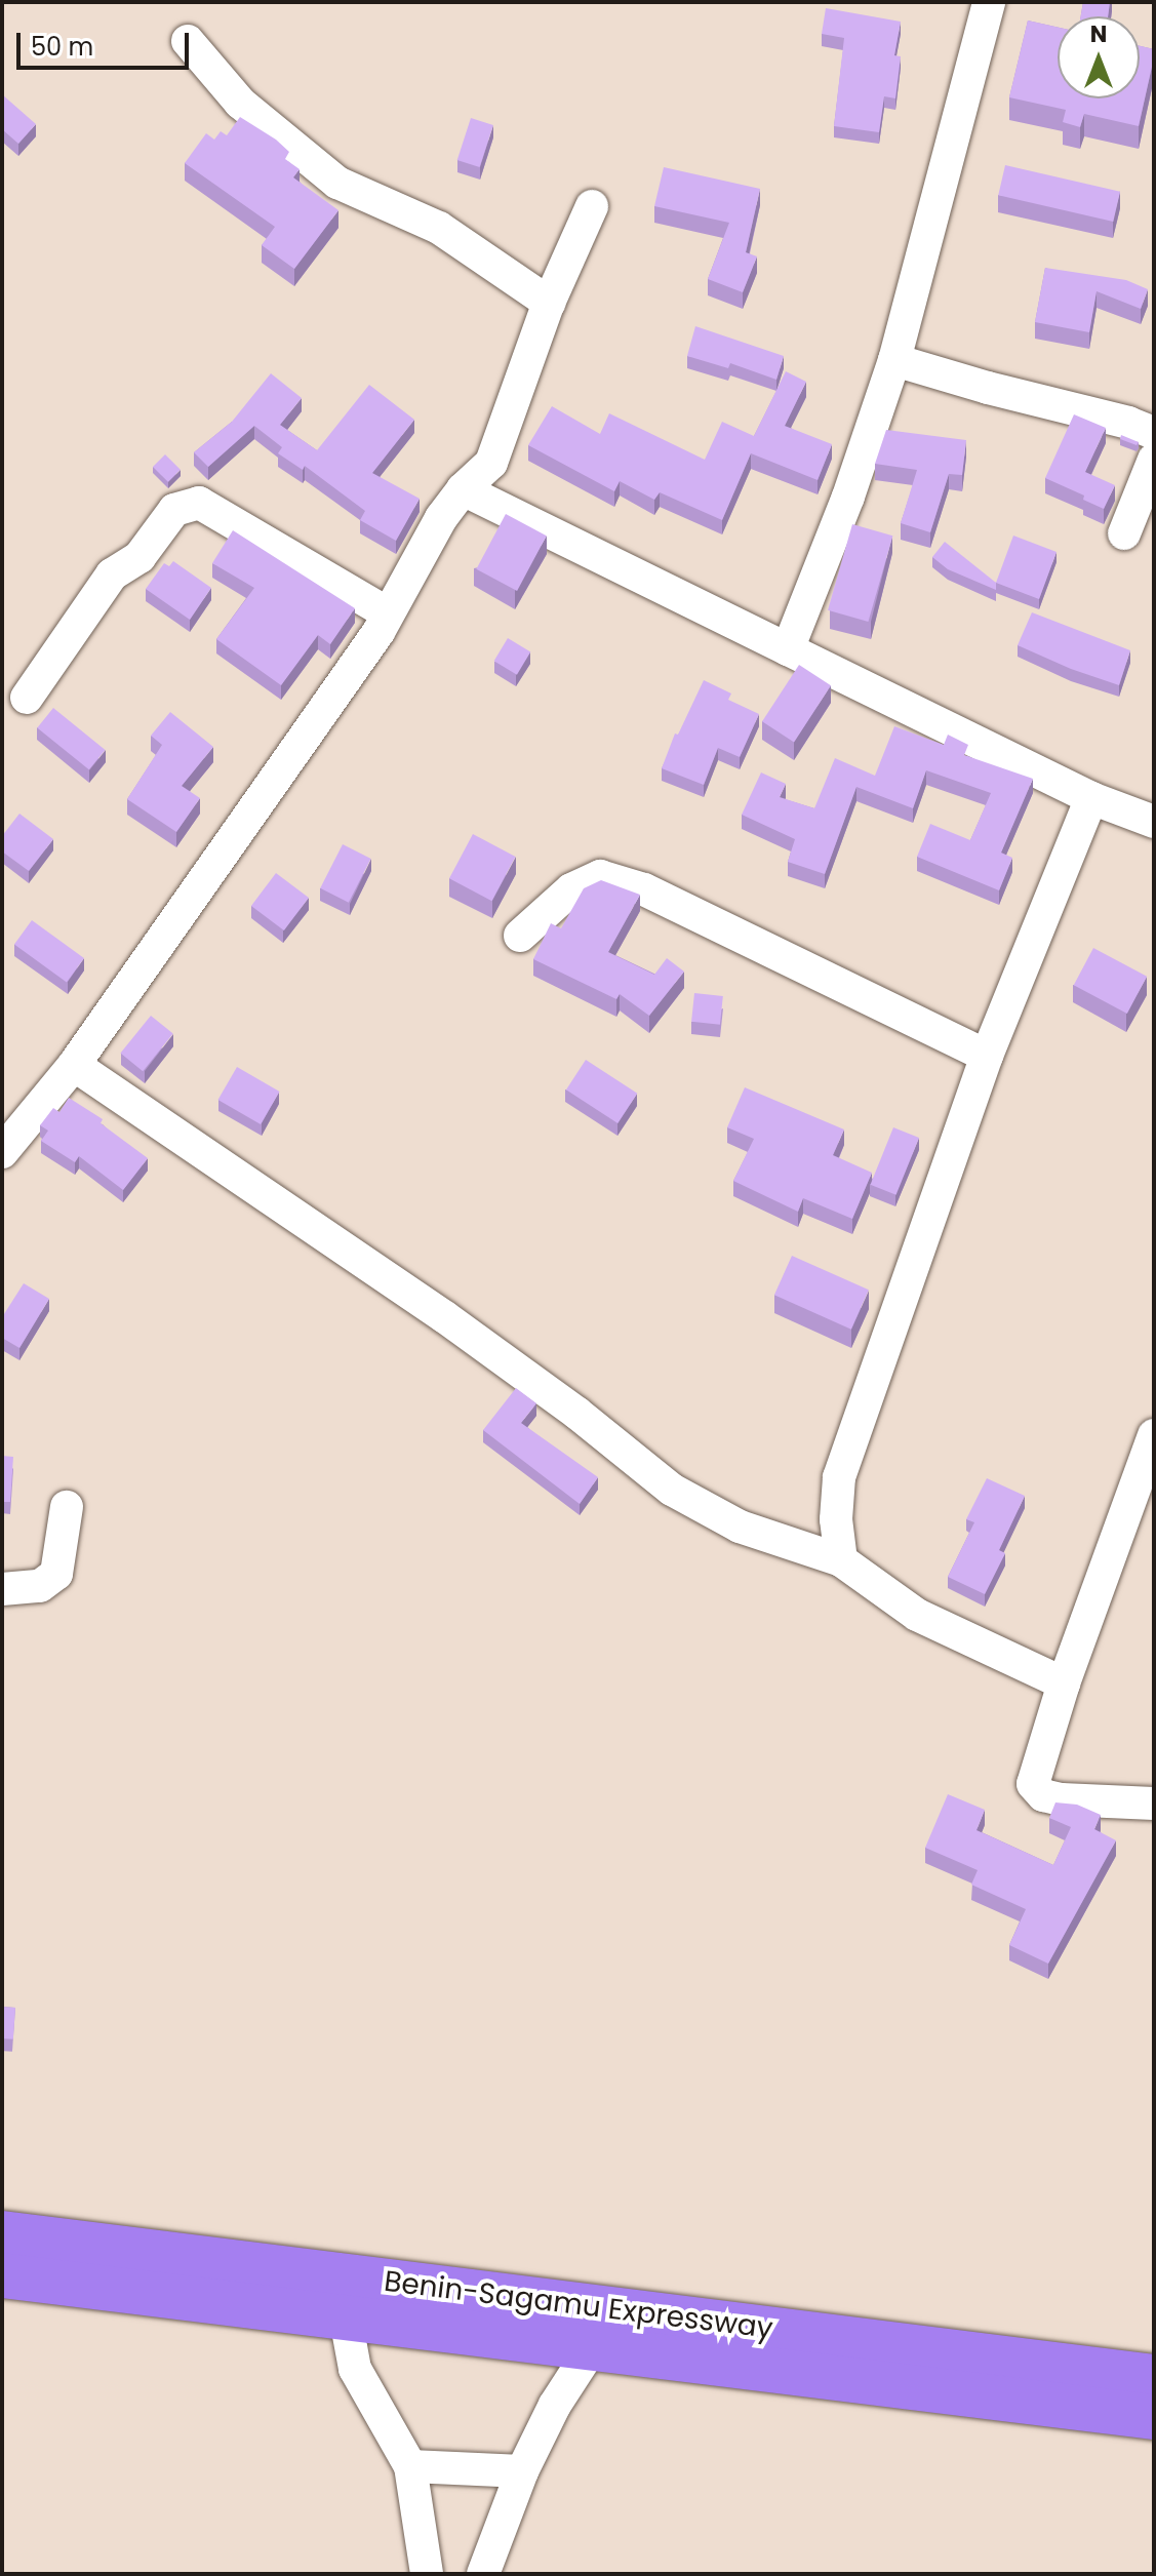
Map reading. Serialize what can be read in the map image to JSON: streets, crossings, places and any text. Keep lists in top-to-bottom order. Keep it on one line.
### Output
{"streets":{"highway":["Benin-Sagamu Expressway"]},"scale_bar":"50 m","north":"top"}
